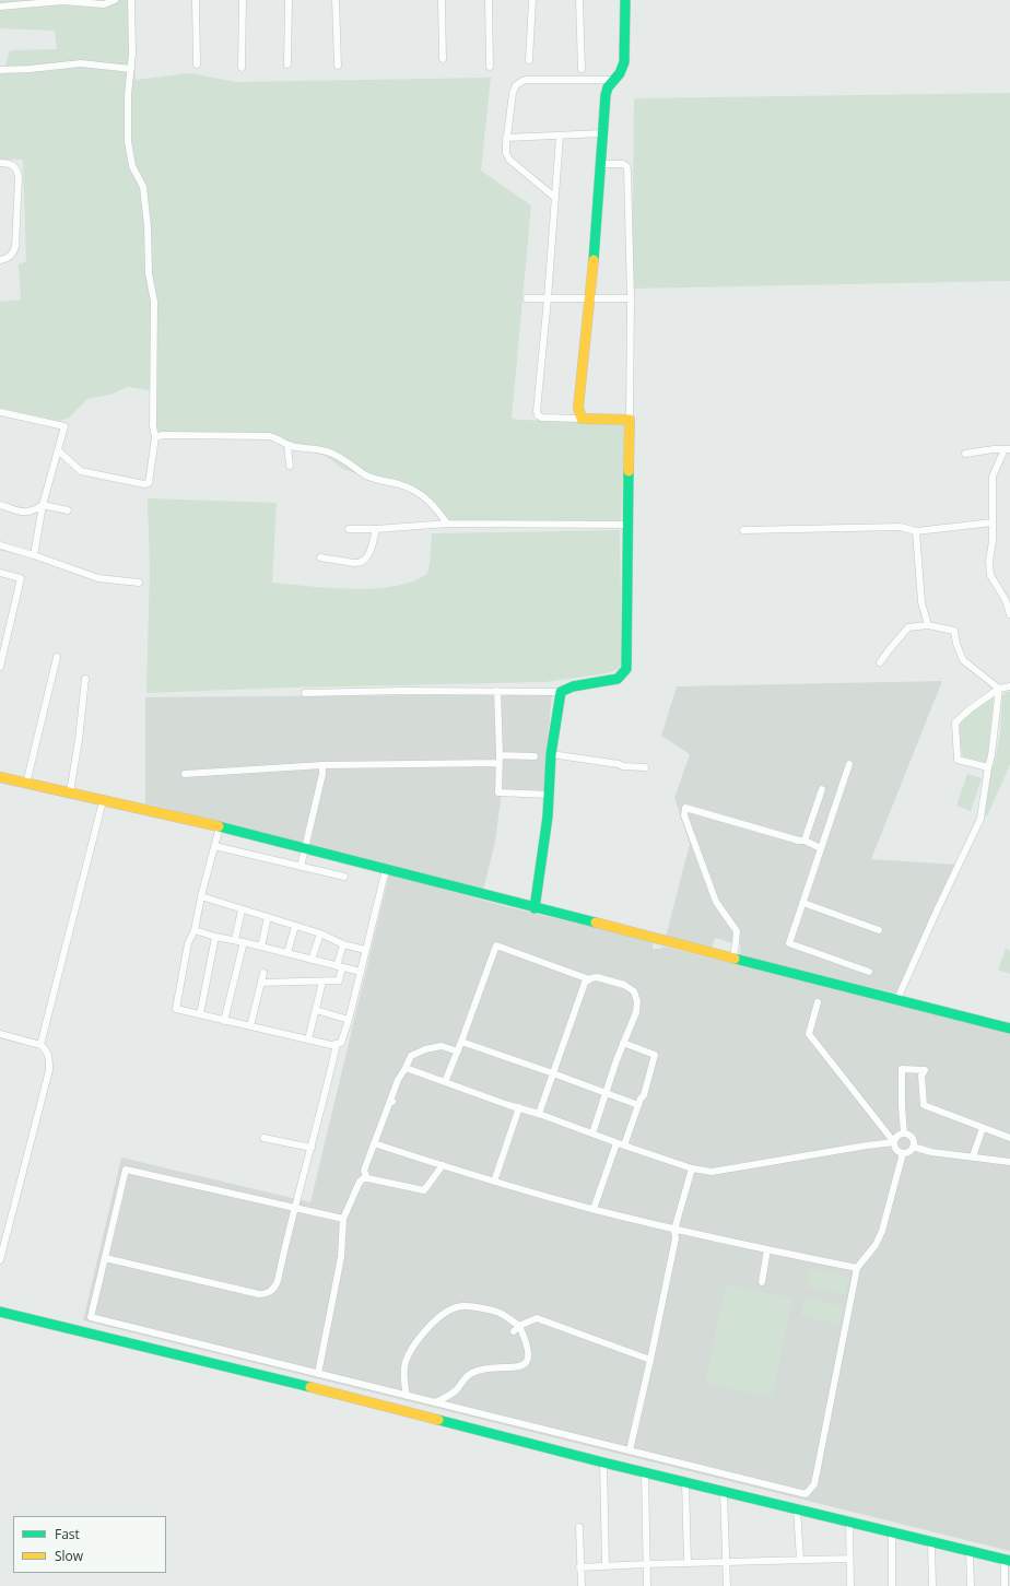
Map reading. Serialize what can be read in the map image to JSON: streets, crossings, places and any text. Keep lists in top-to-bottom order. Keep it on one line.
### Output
{"legend":["Fast","Slow"]}
